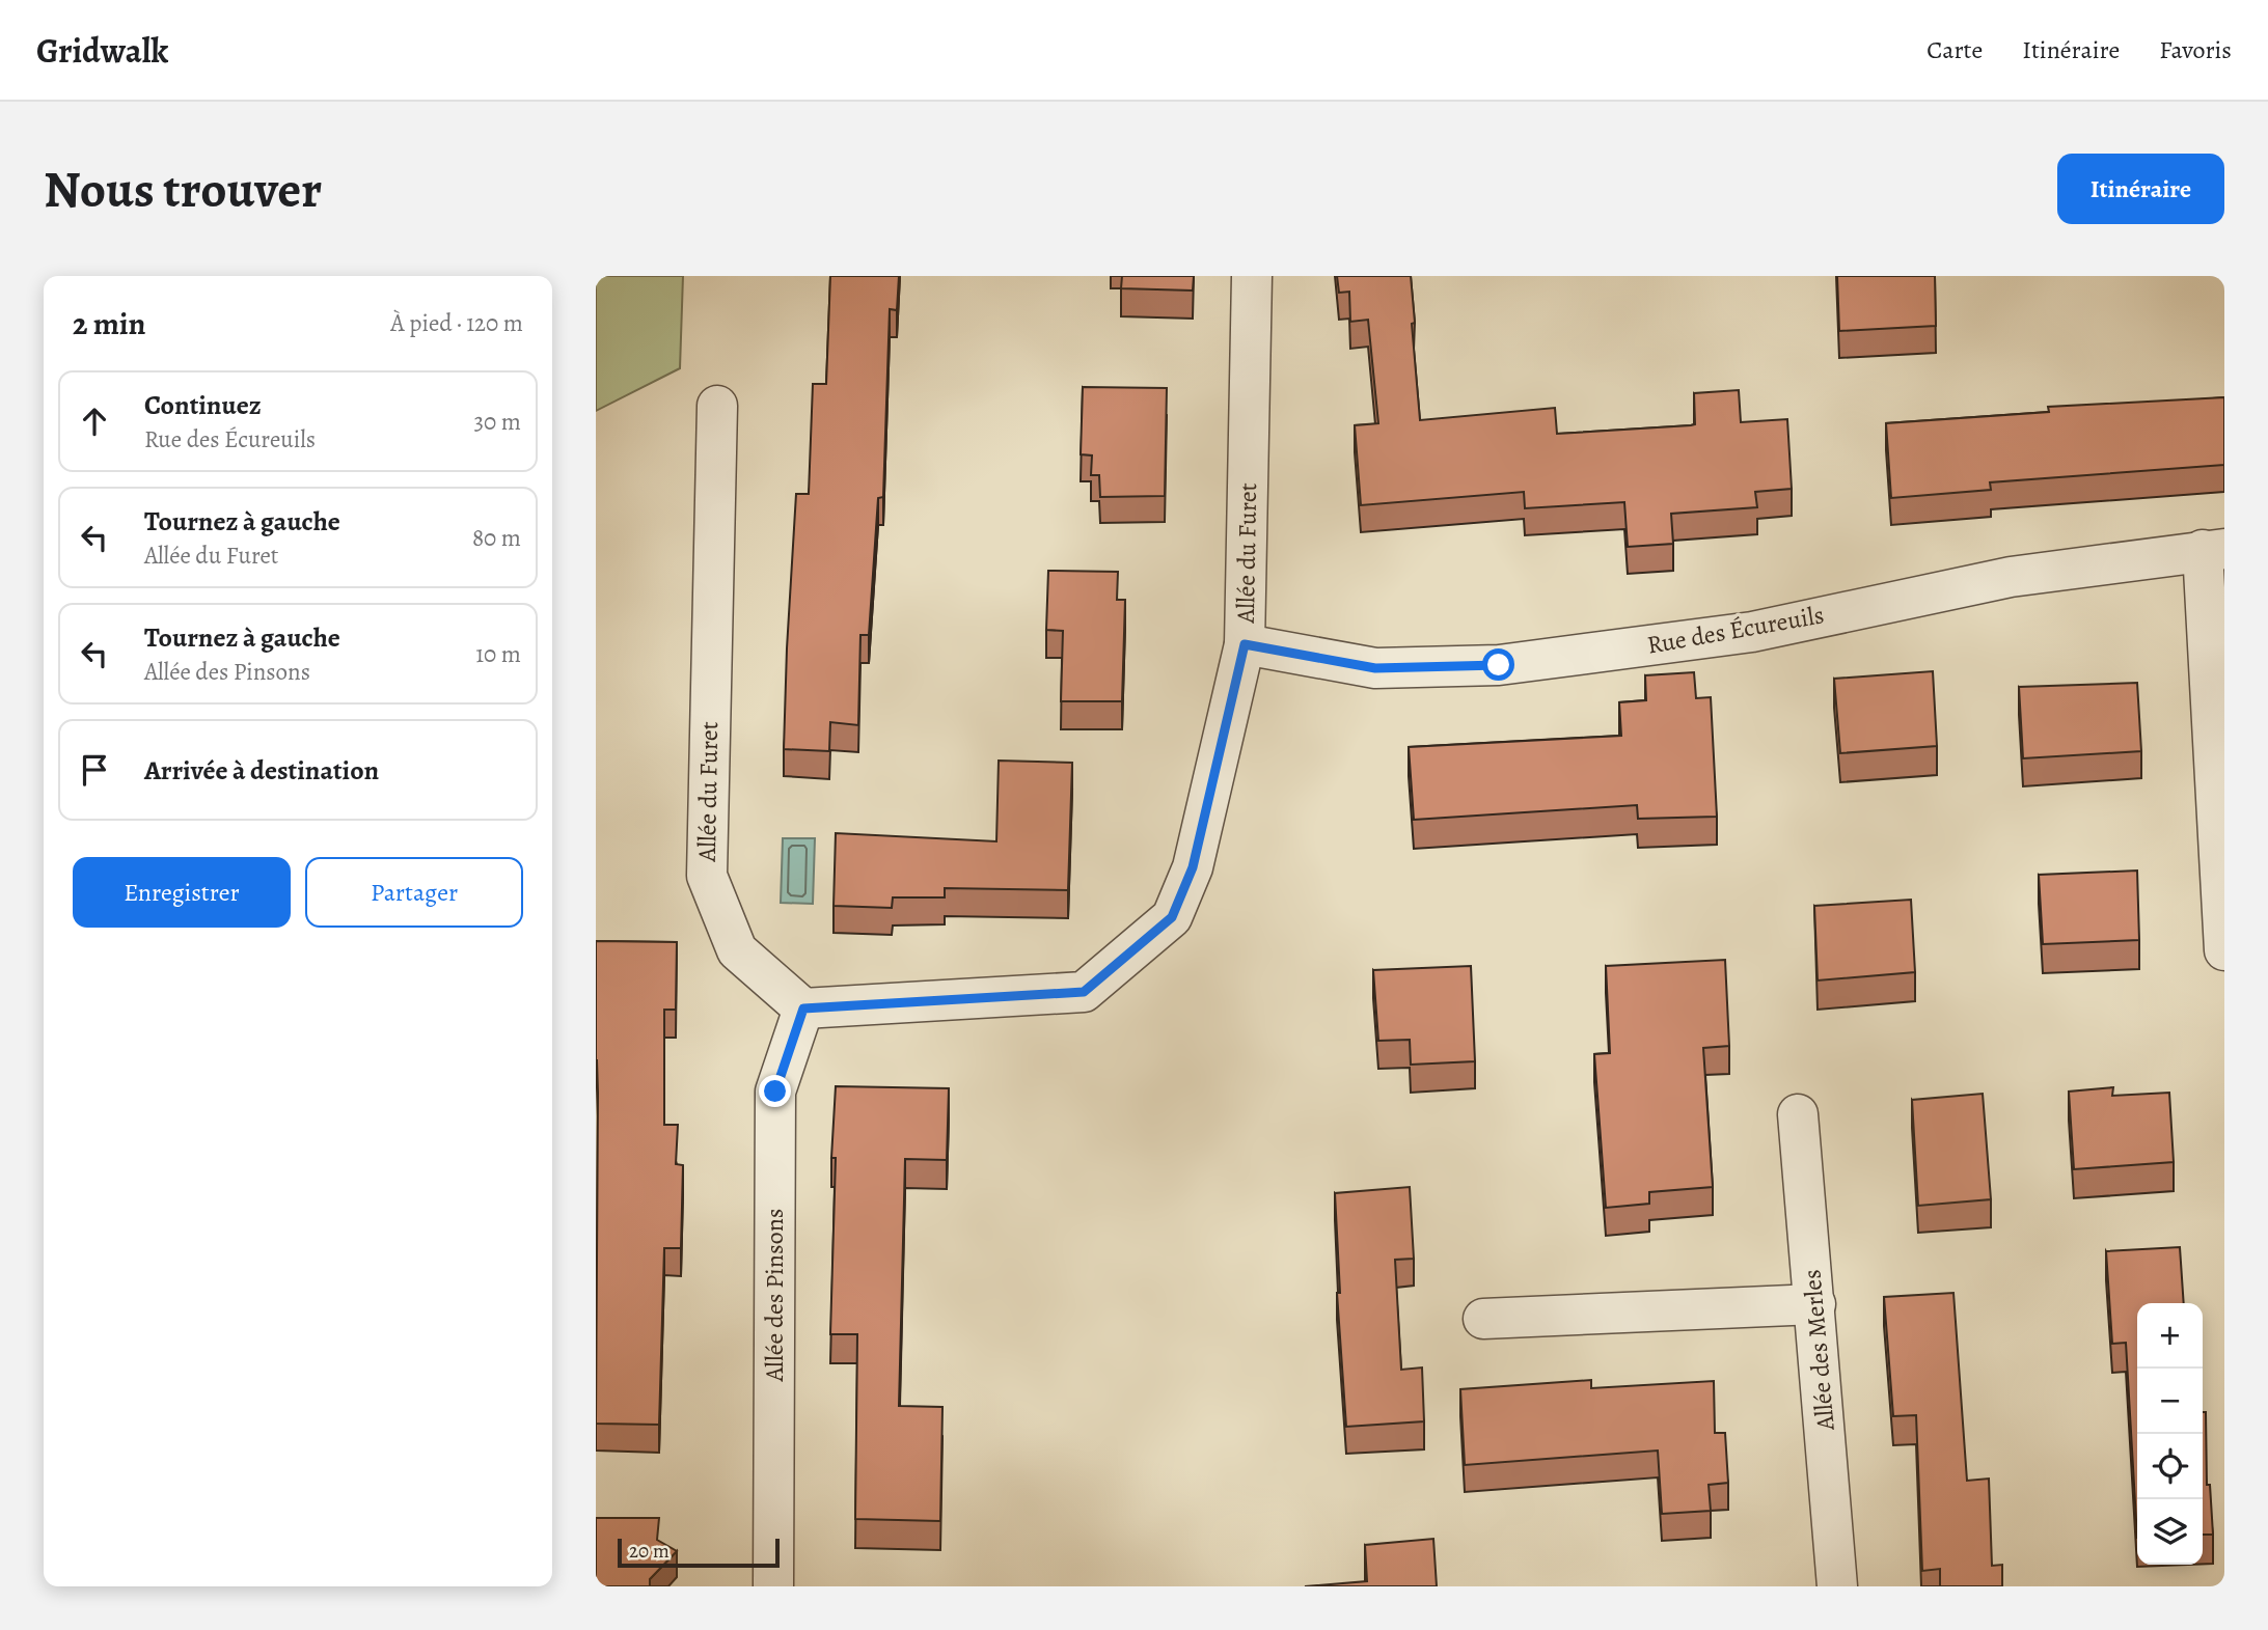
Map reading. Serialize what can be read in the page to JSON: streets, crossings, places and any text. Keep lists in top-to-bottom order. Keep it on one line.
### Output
{"streets":{"street":["Allée du Furet","Rue des Écureuils","Allée des Pinsons","Allée des Merles"]},"crossings":[["Allée du Furet","Rue des Écureuils"],["Allée du Furet","Allée des Pinsons"]],"scale_bar":"20 m","page":{"header":"Gridwalk","nav":["Carte","Itinéraire","Favoris"],"buttons":["Itinéraire",["Enregistrer","Partager"]],"title":"Nous trouver","heading":["2 min","À pied · 120 m"],"list":[["Continuez","Rue des Écureuils","30 m"],["Tournez à gauche","Allée du Furet","80 m"],["Tournez à gauche","Allée des Pinsons","10 m"],"Arrivée à destination"],"map_buttons":["+","−"],"scale":"20 m"}}
